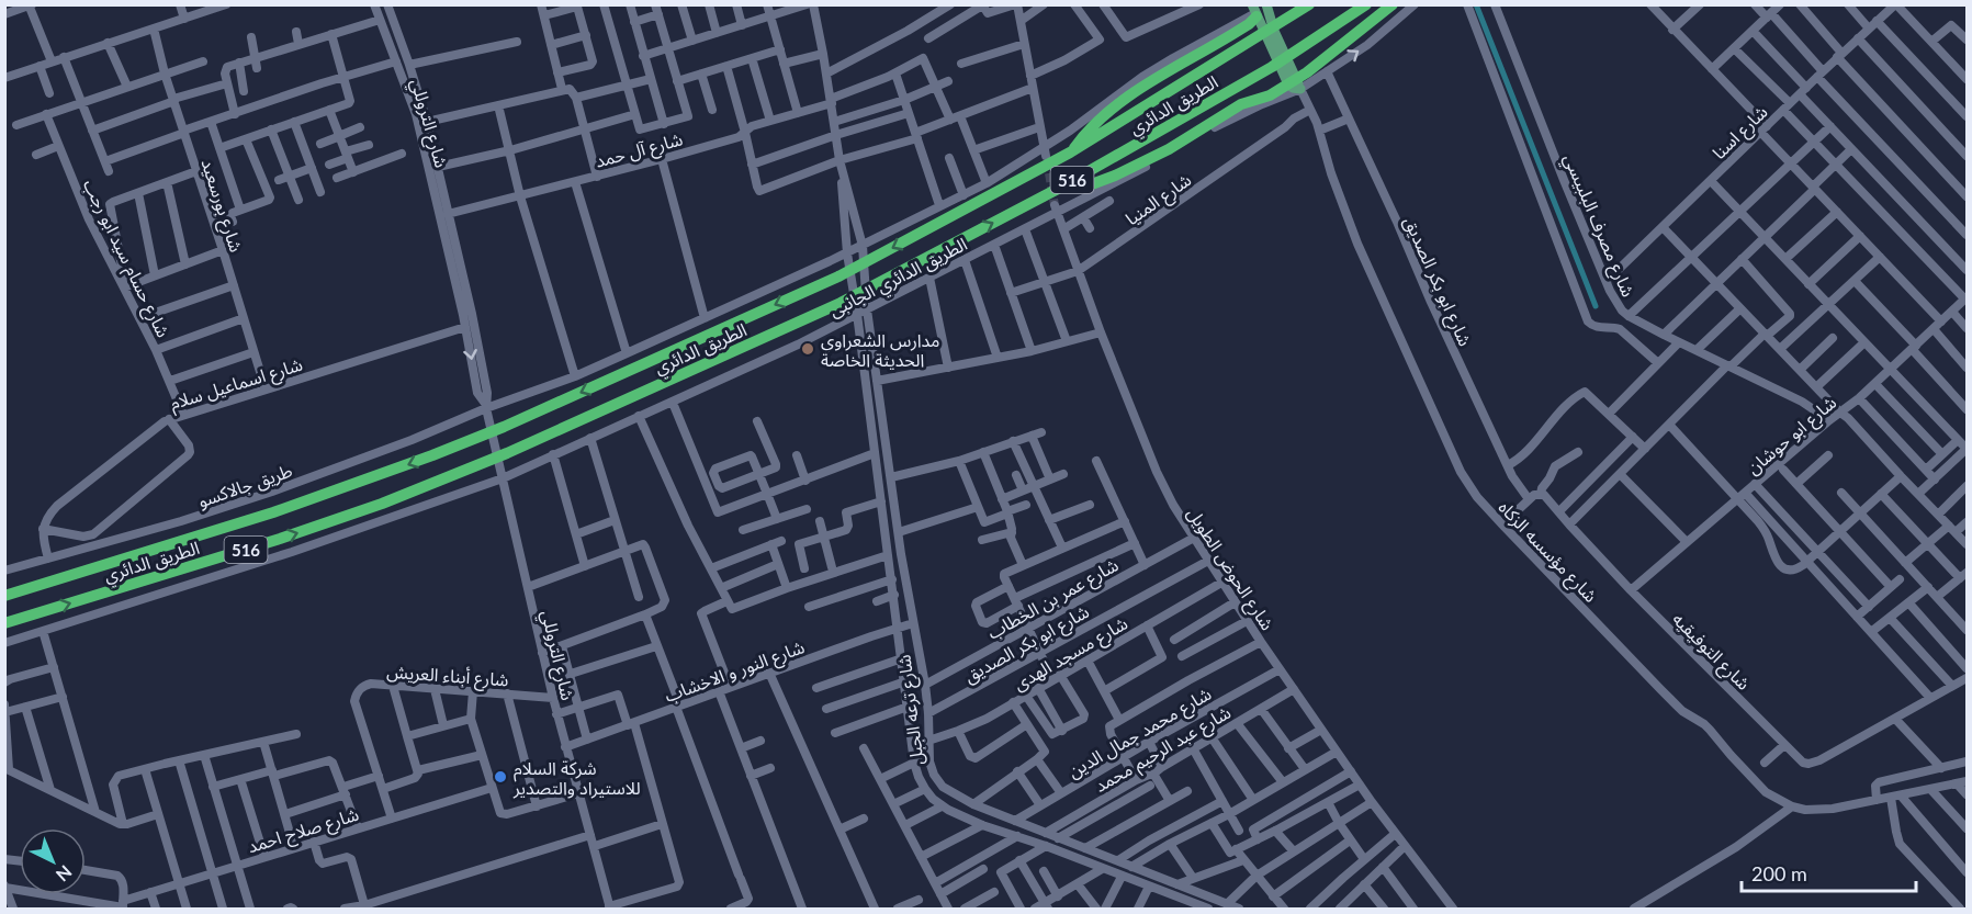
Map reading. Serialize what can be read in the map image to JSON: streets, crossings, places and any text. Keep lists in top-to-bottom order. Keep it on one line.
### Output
{"streets":{"highway":["الطريق الدائري","516"],"street":["شارع التروللي","شارع اسنا","شارع آل حمد","شارع المنيا","شارع بورسعيد","شارع مصرف البلبيسي","شارع حسام سيد ابو رجب","الطريق الدائري الجانبى","شارع ابو بكر الصديق","شارع اسماعيل سلام","شارع ابو حوشان","طريق جالاكسو","شارع مؤسسه الزكاه","شارع الحوض الطويل","شارع عمر بن الخطاب","شارع التوفيقيه","شارع مسجد الهدى","شارع النور و الاخشاب","شارع أبناء العريش","شارع ترعه الجبل","شارع محمد جمال الدين","شارع عبد الرحيم محمد","شارع صلاح احمد"]},"crossings":[["شارع التروللي","شارع آل حمد"],["شارع التروللي","الطريق الدائري الجانبى"],["شارع التروللي","شارع اسماعيل سلام"],["شارع التروللي","طريق جالاكسو"],["شارع التروللي","شارع النور و الاخشاب"],["شارع التروللي","شارع أبناء العريش"],["شارع اسنا","شارع مصرف البلبيسي"],["شارع المنيا","شارع مؤسسه الزكاه"],["شارع المنيا","شارع الحوض الطويل"],["شارع بورسعيد","شارع اسماعيل سلام"],["شارع مصرف البلبيسي","شارع ابو حوشان"],["شارع حسام سيد ابو رجب","شارع اسماعيل سلام"],["الطريق الدائري الجانبى","شارع ابو بكر الصديق"],["الطريق الدائري الجانبى","شارع مؤسسه الزكاه"],["الطريق الدائري الجانبى","شارع الحوض الطويل"],["الطريق الدائري الجانبى","شارع ترعه الجبل"],["شارع ابو بكر الصديق","شارع الحوض الطويل"],["شارع ابو بكر الصديق","شارع ترعه الجبل"],["شارع ابو حوشان","شارع التوفيقيه"],["شارع الحوض الطويل","شارع عمر بن الخطاب"],["شارع الحوض الطويل","شارع مسجد الهدى"],["شارع الحوض الطويل","شارع محمد جمال الدين"],["شارع الحوض الطويل","شارع عبد الرحيم محمد"],["شارع عمر بن الخطاب","شارع ترعه الجبل"],["شارع مسجد الهدى","شارع ترعه الجبل"],["شارع النور و الاخشاب","شارع ترعه الجبل"],["شارع أبناء العريش","شارع صلاح احمد"],["شارع ترعه الجبل","شارع محمد جمال الدين"],["شارع ترعه الجبل","شارع عبد الرحيم محمد"]],"places":["مدارس الشعراوي الحديثة الخاصة","شركة السلام للاستيراد والتصدير"],"scale_bar":"200 m","north":"bottom right"}
